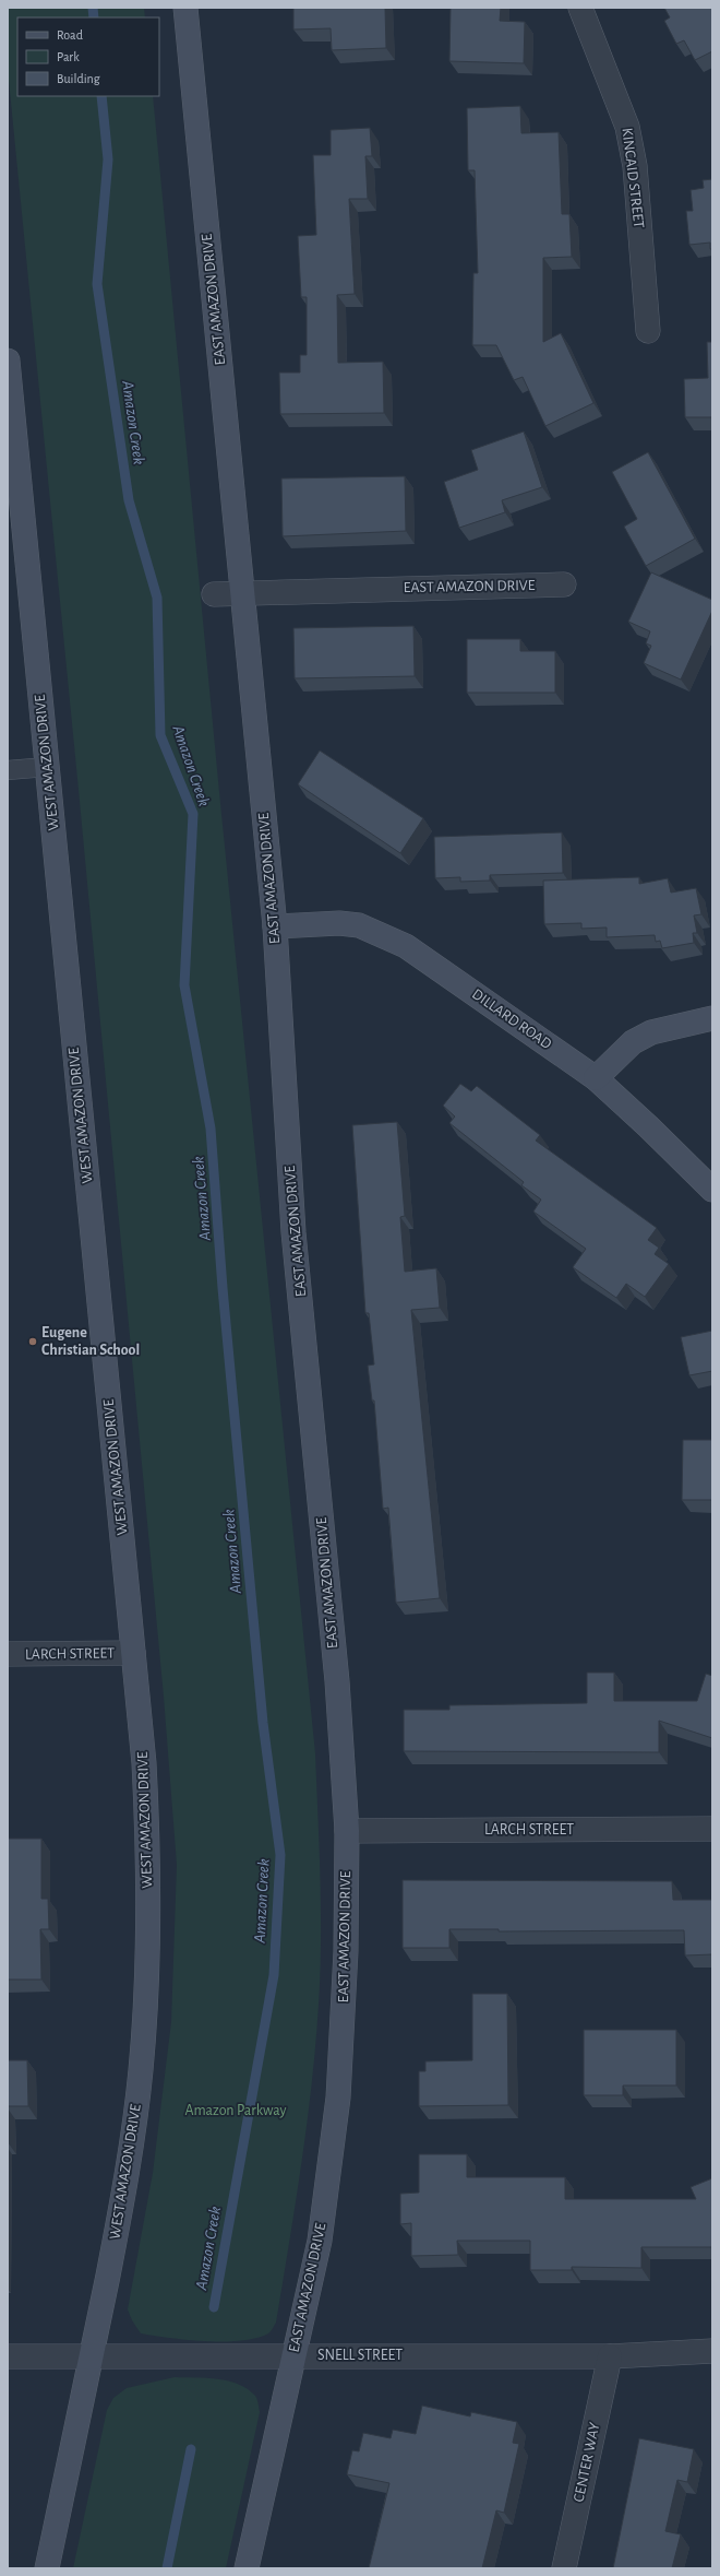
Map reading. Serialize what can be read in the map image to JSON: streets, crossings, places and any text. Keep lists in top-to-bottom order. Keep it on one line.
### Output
{"streets":{"street":["KINCAID STREET","EAST AMAZON DRIVE","WEST AMAZON DRIVE","DILLARD ROAD","LARCH STREET","SNELL STREET","CENTER WAY"]},"crossings":[["EAST AMAZON DRIVE","DILLARD ROAD"],["EAST AMAZON DRIVE","LARCH STREET"],["EAST AMAZON DRIVE","SNELL STREET"],["WEST AMAZON DRIVE","LARCH STREET"],["WEST AMAZON DRIVE","SNELL STREET"],["SNELL STREET","CENTER WAY"]],"water":["Amazon Creek"],"parks":["Amazon Parkway"],"places":["Eugene Christian School"],"legend":["Road","Park","Building"]}
